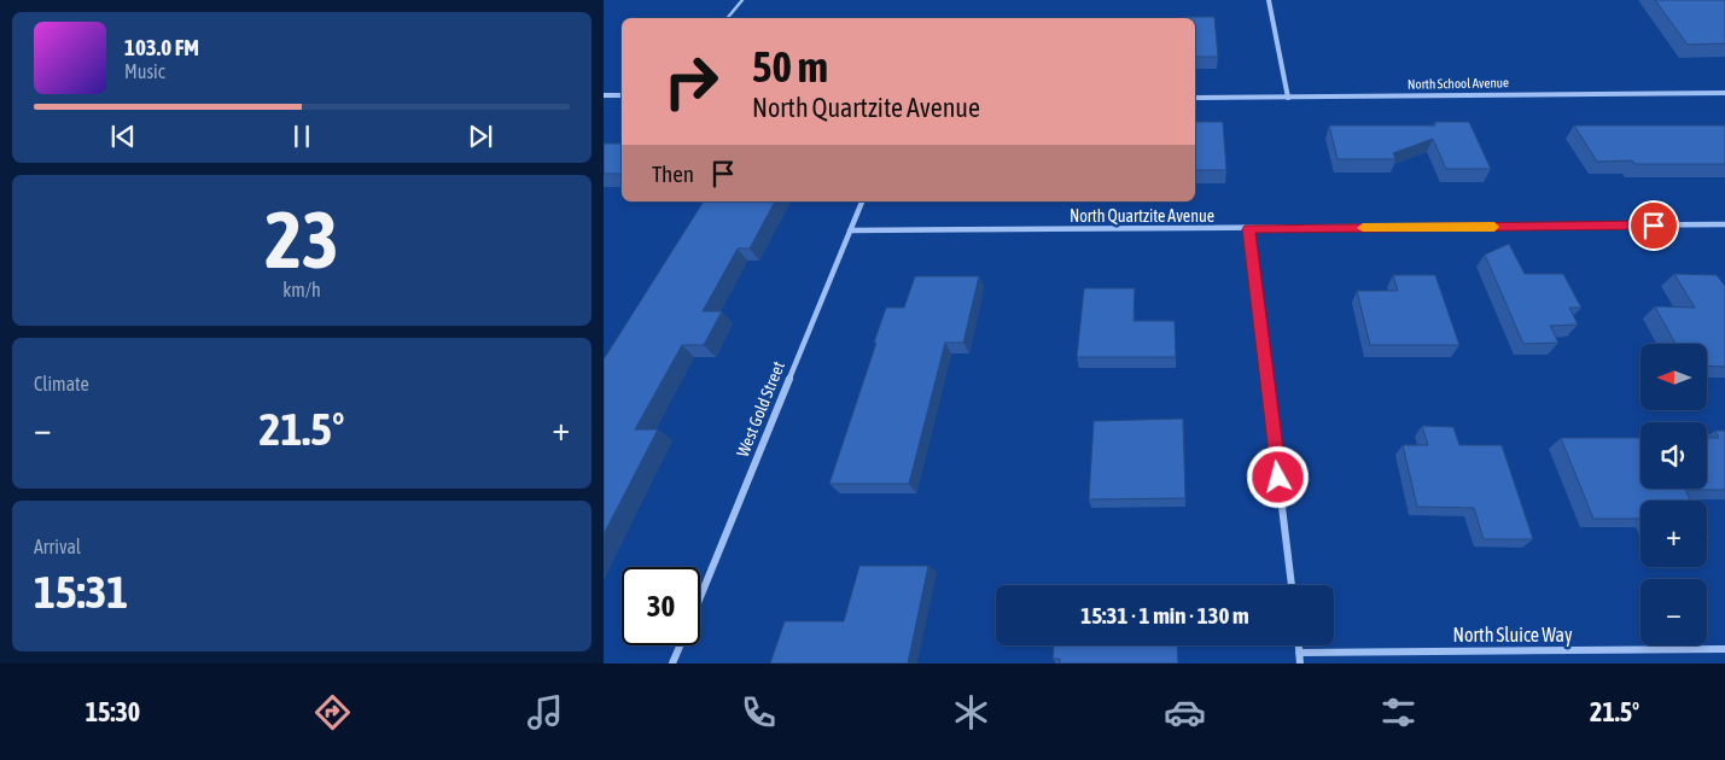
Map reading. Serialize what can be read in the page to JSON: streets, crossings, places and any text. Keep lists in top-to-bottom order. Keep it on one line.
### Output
{"streets":{"street":["North School Avenue","North Quartzite Avenue","West Gold Street","North Sluice Way"]},"crossings":[["North Quartzite Avenue","West Gold Street"]],"north":"left","page":{"turn":["50 m","North Quartzite Avenue"],"song":["103.0 FM","Music"],"then":"Then","tile":[["23","km/h"],"Climate",["Arrival","15:31"]],"map_buttons":["+","−"],"heat":["−","21.5°","+"],"limit":"30","trip":"15:31 · 1 min · 130 m","tabs":["15:30","21.5°"]}}
